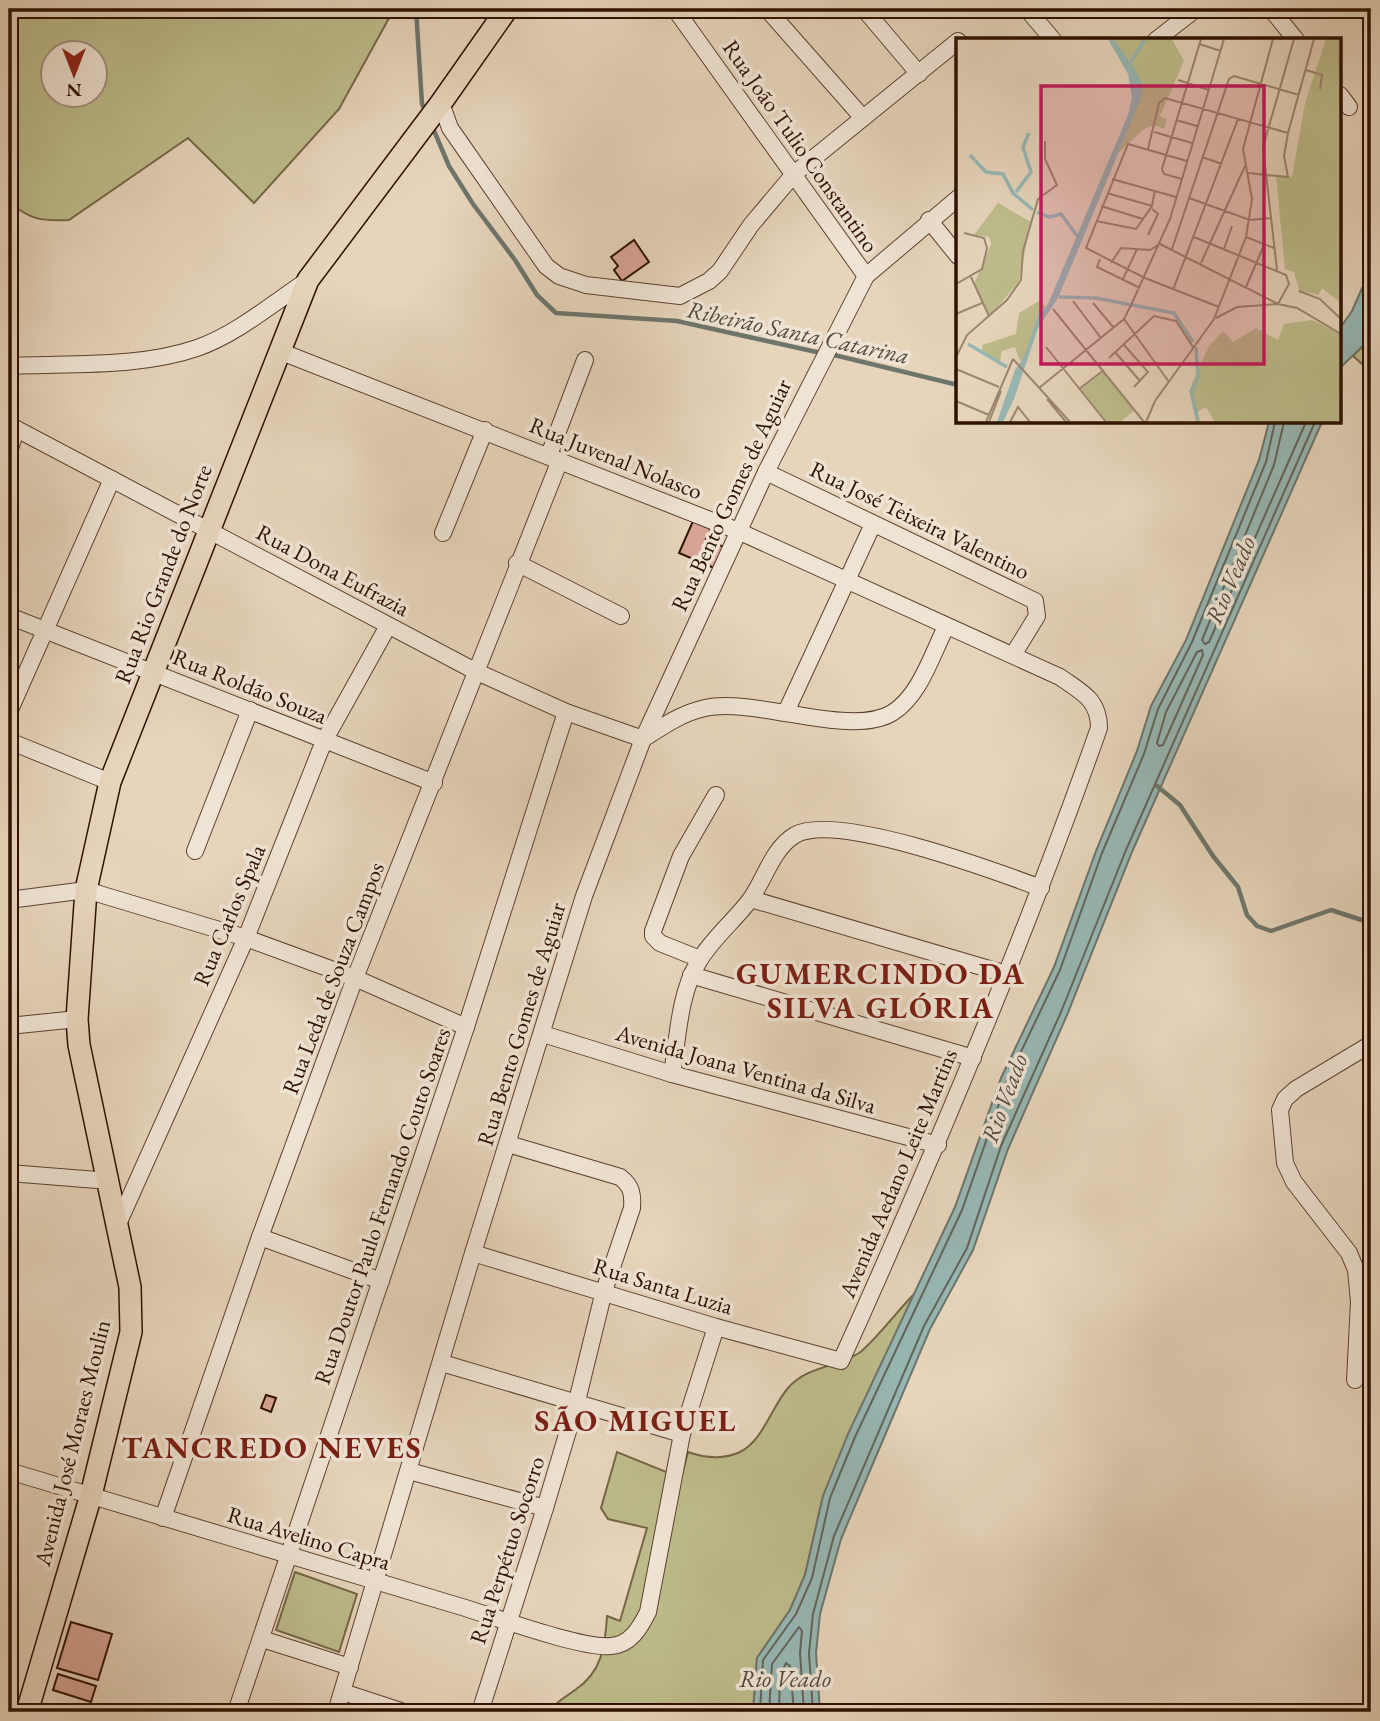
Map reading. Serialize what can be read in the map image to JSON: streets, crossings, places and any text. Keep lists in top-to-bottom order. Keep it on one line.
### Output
{"streets":{"main road":["Rua Rio Grande do Norte","Avenida José Moraes Moulin"],"street":["Rua João Tulio Constantino","Rua Juvenal Nolasco","Rua Bento Gomes de Aguiar","Rua José Teixeira Valentino","Rua Dona Eufrazia","Rua Roldão Souza","Rua Carlos Spala","Rua Leda de Souza Campos","Avenida Joana Ventina da Silva","Avenida Aedano Leite Martins","Rua Doutor Paulo Fernando Couto Soares","Rua Santa Luzia","Rua Avelino Capra","Rua Perpétuo Socorro"]},"crossings":[["Rua João Tulio Constantino","Rua Bento Gomes de Aguiar"],["Rua Juvenal Nolasco","Rua Bento Gomes de Aguiar"],["Rua Juvenal Nolasco","Rua José Teixeira Valentino"],["Rua Juvenal Nolasco","Rua Rio Grande do Norte"],["Rua Juvenal Nolasco","Rua Leda de Souza Campos"],["Rua Juvenal Nolasco","Avenida Aedano Leite Martins"],["Rua Bento Gomes de Aguiar","Rua José Teixeira Valentino"],["Rua Bento Gomes de Aguiar","Rua Dona Eufrazia"],["Rua Bento Gomes de Aguiar","Avenida Joana Ventina da Silva"],["Rua Bento Gomes de Aguiar","Rua Santa Luzia"],["Rua Bento Gomes de Aguiar","Rua Avelino Capra"],["Rua Bento Gomes de Aguiar","Rua Perpétuo Socorro"],["Rua Dona Eufrazia","Rua Rio Grande do Norte"],["Rua Dona Eufrazia","Rua Carlos Spala"],["Rua Dona Eufrazia","Rua Leda de Souza Campos"],["Rua Dona Eufrazia","Rua Doutor Paulo Fernando Couto Soares"],["Rua Rio Grande do Norte","Rua Roldão Souza"],["Rua Rio Grande do Norte","Rua Carlos Spala"],["Rua Rio Grande do Norte","Avenida José Moraes Moulin"],["Rua Roldão Souza","Rua Carlos Spala"],["Rua Roldão Souza","Rua Leda de Souza Campos"],["Rua Carlos Spala","Avenida José Moraes Moulin"],["Rua Leda de Souza Campos","Rua Avelino Capra"],["Avenida Joana Ventina da Silva","Avenida Aedano Leite Martins"],["Avenida Aedano Leite Martins","Rua Santa Luzia"],["Rua Doutor Paulo Fernando Couto Soares","Rua Avelino Capra"],["Rua Santa Luzia","Rua Perpétuo Socorro"],["Avenida José Moraes Moulin","Rua Avelino Capra"],["Rua Avelino Capra","Rua Perpétuo Socorro"]],"districts":["GUMERCINDO DA SILVA GLÓRIA","SÃO MIGUEL","TANCREDO NEVES"],"water":["Ribeirão Santa Catarina","Rio Veado"],"north":"bottom"}
